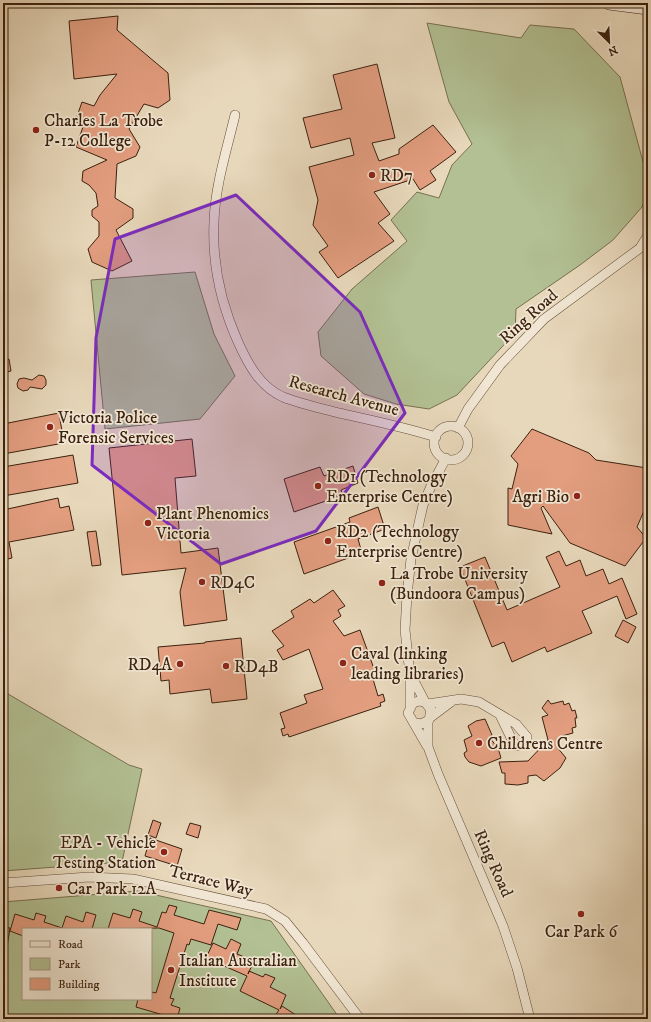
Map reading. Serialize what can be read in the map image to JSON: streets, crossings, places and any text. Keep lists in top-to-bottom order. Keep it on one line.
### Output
{"streets":{"street":["Ring Road","Research Avenue","Terrace Way"]},"crossings":[["Ring Road","Research Avenue"]],"places":["Charles La Trobe P-12 College","RD7","Victoria Police Forensic Services","RD1 (Technology Enterprise Centre)","Agri Bio","Plant Phenomics Victoria","RD2 (Technology Enterprise Centre)","RD4C","La Trobe University (Bundoora Campus)","Caval (linking leading libraries)","RD4A","RD4B","Childrens Centre","EPA - Vehicle Testing Station","Car Park 12A","Car Park 6","Italian Australian Institute"],"legend":["Road","Park","Building"],"north":"bottom right"}
